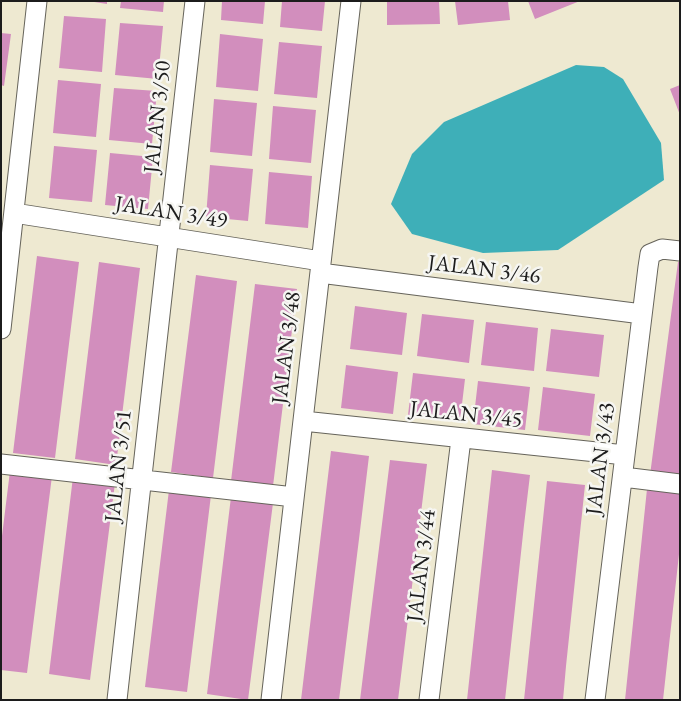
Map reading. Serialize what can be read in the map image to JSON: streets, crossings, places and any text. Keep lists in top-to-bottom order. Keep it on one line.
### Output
{"streets":{"street":["JALAN 3/50","JALAN 3/49","JALAN 3/46","JALAN 3/48","JALAN 3/45","JALAN 3/43","JALAN 3/51","JALAN 3/44"]},"crossings":[["JALAN 3/50","JALAN 3/49"],["JALAN 3/50","JALAN 3/51"],["JALAN 3/49","JALAN 3/46"],["JALAN 3/49","JALAN 3/48"],["JALAN 3/49","JALAN 3/51"],["JALAN 3/46","JALAN 3/48"],["JALAN 3/46","JALAN 3/43"],["JALAN 3/48","JALAN 3/45"],["JALAN 3/45","JALAN 3/43"],["JALAN 3/45","JALAN 3/44"]]}
